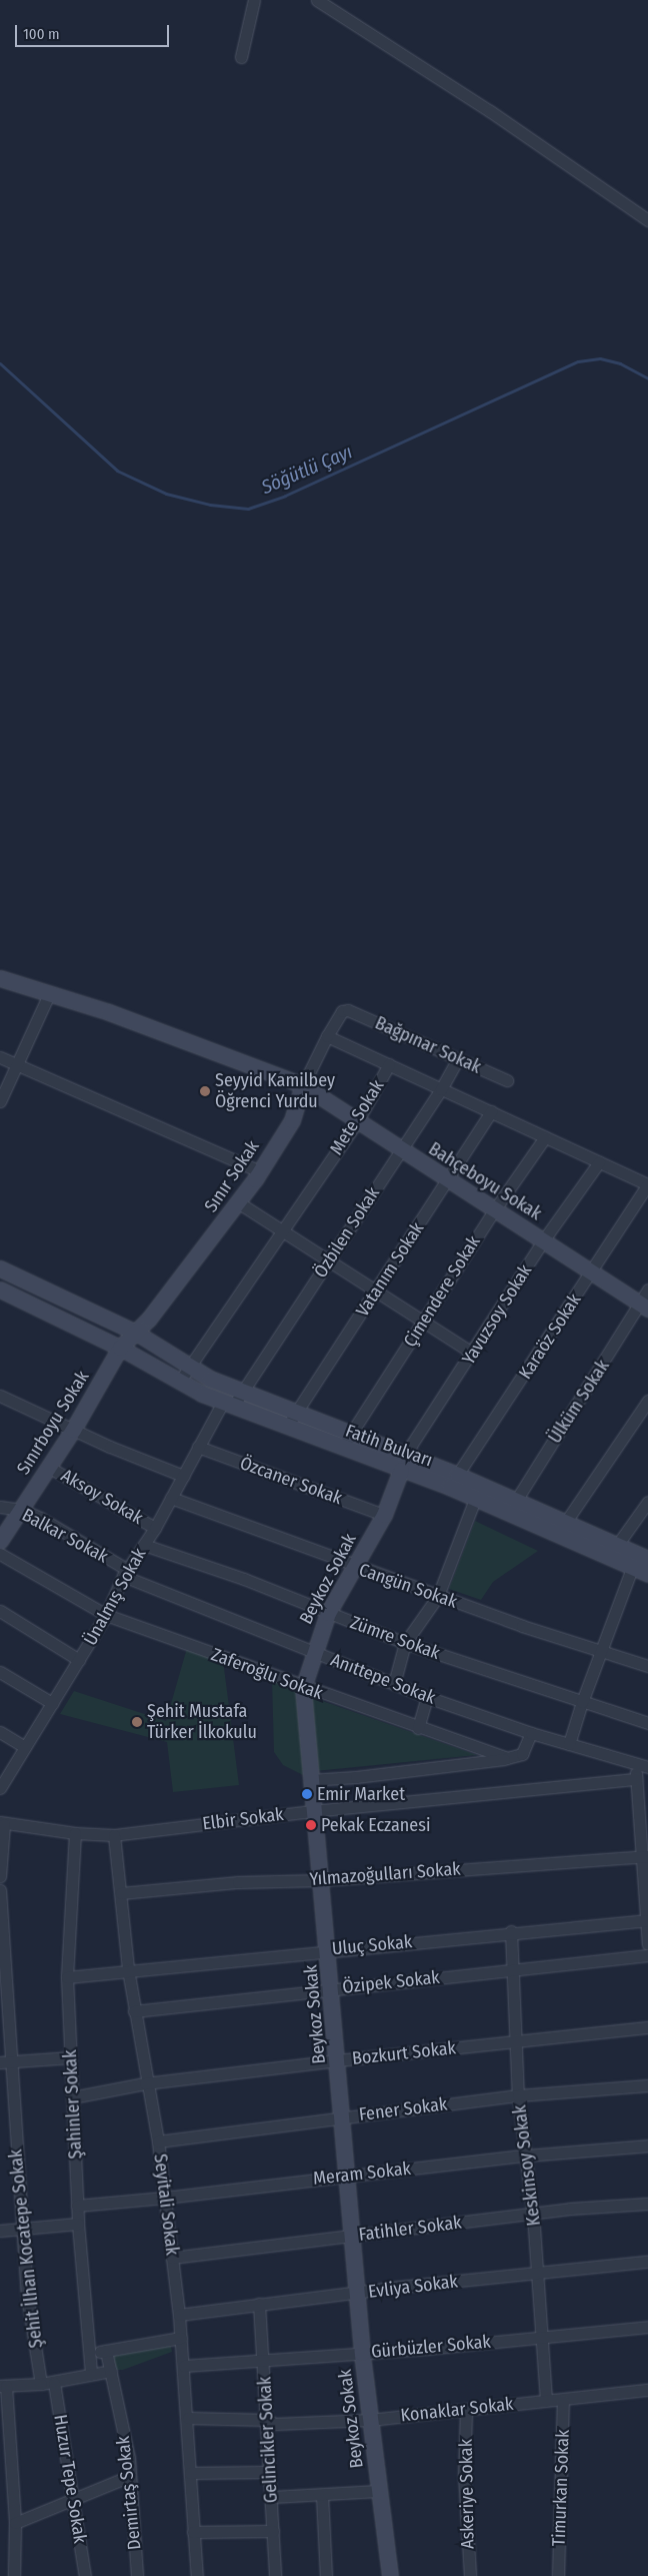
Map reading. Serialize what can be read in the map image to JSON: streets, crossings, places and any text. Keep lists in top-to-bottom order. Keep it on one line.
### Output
{"streets":{"street":["Bağpınar Sokak","Mete Sokak","Sınır Sokak","Bahçeboyu Sokak","Özbilen Sokak","Vatanım Sokak","Çimendere Sokak","Yavuzsoy Sokak","Karaöz Sokak","Ülküm Sokak","Sınırboyu Sokak","Fatih Bulvarı","Özcaner Sokak","Aksoy Sokak","Balkar Sokak","Beykoz Sokak","Cangün Sokak","Ünalmış Sokak","Zümre Sokak","Zaferoğlu Sokak","Anıttepe Sokak","Elbir Sokak","Yılmazoğulları Sokak","Uluç Sokak","Özipek Sokak","Bozkurt Sokak","Şahinler Sokak","Fener Sokak","Keskinsoy Sokak","Meram Sokak","Seyitali Sokak","Fatihler Sokak","Şehit İlhan Kocatepe Sokak","Evliya Sokak","Gürbüzler Sokak","Konaklar Sokak","Gelincikler Sokak","Huzur Tepe Sokak","Timurkan Sokak","Demirtaş Sokak","Askeriye Sokak"]},"crossings":[["Bağpınar Sokak","Sınır Sokak"],["Bağpınar Sokak","Özbilen Sokak"],["Mete Sokak","Bahçeboyu Sokak"],["Mete Sokak","Özbilen Sokak"],["Mete Sokak","Vatanım Sokak"],["Mete Sokak","Çimendere Sokak"],["Mete Sokak","Yavuzsoy Sokak"],["Mete Sokak","Karaöz Sokak"],["Mete Sokak","Fatih Bulvarı"],["Sınır Sokak","Bahçeboyu Sokak"],["Sınır Sokak","Sınırboyu Sokak"],["Sınır Sokak","Fatih Bulvarı"],["Bahçeboyu Sokak","Özbilen Sokak"],["Bahçeboyu Sokak","Vatanım Sokak"],["Bahçeboyu Sokak","Çimendere Sokak"],["Bahçeboyu Sokak","Yavuzsoy Sokak"],["Bahçeboyu Sokak","Karaöz Sokak"],["Bahçeboyu Sokak","Ülküm Sokak"],["Özbilen Sokak","Fatih Bulvarı"],["Özbilen Sokak","Ünalmış Sokak"],["Vatanım Sokak","Fatih Bulvarı"],["Çimendere Sokak","Fatih Bulvarı"],["Yavuzsoy Sokak","Fatih Bulvarı"],["Yavuzsoy Sokak","Beykoz Sokak"],["Karaöz Sokak","Fatih Bulvarı"],["Ülküm Sokak","Fatih Bulvarı"],["Sınırboyu Sokak","Fatih Bulvarı"],["Sınırboyu Sokak","Aksoy Sokak"],["Sınırboyu Sokak","Balkar Sokak"],["Fatih Bulvarı","Beykoz Sokak"],["Fatih Bulvarı","Ünalmış Sokak"],["Özcaner Sokak","Beykoz Sokak"],["Özcaner Sokak","Ünalmış Sokak"],["Aksoy Sokak","Ünalmış Sokak"],["Balkar Sokak","Ünalmış Sokak"],["Balkar Sokak","Anıttepe Sokak"],["Beykoz Sokak","Cangün Sokak"],["Beykoz Sokak","Zümre Sokak"],["Beykoz Sokak","Zaferoğlu Sokak"],["Beykoz Sokak","Anıttepe Sokak"],["Beykoz Sokak","Elbir Sokak"],["Beykoz Sokak","Yılmazoğulları Sokak"],["Beykoz Sokak","Uluç Sokak"],["Beykoz Sokak","Özipek Sokak"],["Beykoz Sokak","Bozkurt Sokak"],["Beykoz Sokak","Fener Sokak"],["Beykoz Sokak","Meram Sokak"],["Beykoz Sokak","Fatihler Sokak"],["Beykoz Sokak","Evliya Sokak"],["Beykoz Sokak","Gürbüzler Sokak"],["Beykoz Sokak","Konaklar Sokak"],["Cangün Sokak","Ünalmış Sokak"],["Ünalmış Sokak","Zümre Sokak"],["Ünalmış Sokak","Zaferoğlu Sokak"],["Ünalmış Sokak","Anıttepe Sokak"],["Elbir Sokak","Şahinler Sokak"],["Elbir Sokak","Seyitali Sokak"],["Yılmazoğulları Sokak","Seyitali Sokak"],["Uluç Sokak","Şahinler Sokak"],["Uluç Sokak","Keskinsoy Sokak"],["Uluç Sokak","Seyitali Sokak"],["Özipek Sokak","Keskinsoy Sokak"],["Özipek Sokak","Seyitali Sokak"],["Bozkurt Sokak","Şahinler Sokak"],["Bozkurt Sokak","Keskinsoy Sokak"],["Bozkurt Sokak","Seyitali Sokak"],["Şahinler Sokak","Meram Sokak"],["Fener Sokak","Keskinsoy Sokak"],["Fener Sokak","Seyitali Sokak"],["Keskinsoy Sokak","Meram Sokak"],["Keskinsoy Sokak","Fatihler Sokak"],["Keskinsoy Sokak","Evliya Sokak"],["Keskinsoy Sokak","Gürbüzler Sokak"],["Keskinsoy Sokak","Konaklar Sokak"],["Meram Sokak","Seyitali Sokak"],["Seyitali Sokak","Fatihler Sokak"],["Seyitali Sokak","Evliya Sokak"],["Seyitali Sokak","Gürbüzler Sokak"],["Seyitali Sokak","Konaklar Sokak"],["Evliya Sokak","Gelincikler Sokak"],["Gürbüzler Sokak","Gelincikler Sokak"],["Konaklar Sokak","Gelincikler Sokak"],["Konaklar Sokak","Timurkan Sokak"],["Konaklar Sokak","Askeriye Sokak"]],"water":["Söğütlü Çayı"],"places":["Seyyid Kamilbey Öğrenci Yurdu","Şehit Mustafa Türker İlkokulu","Emir Market","Pekak Eczanesi"],"scale_bar":"100 m"}
